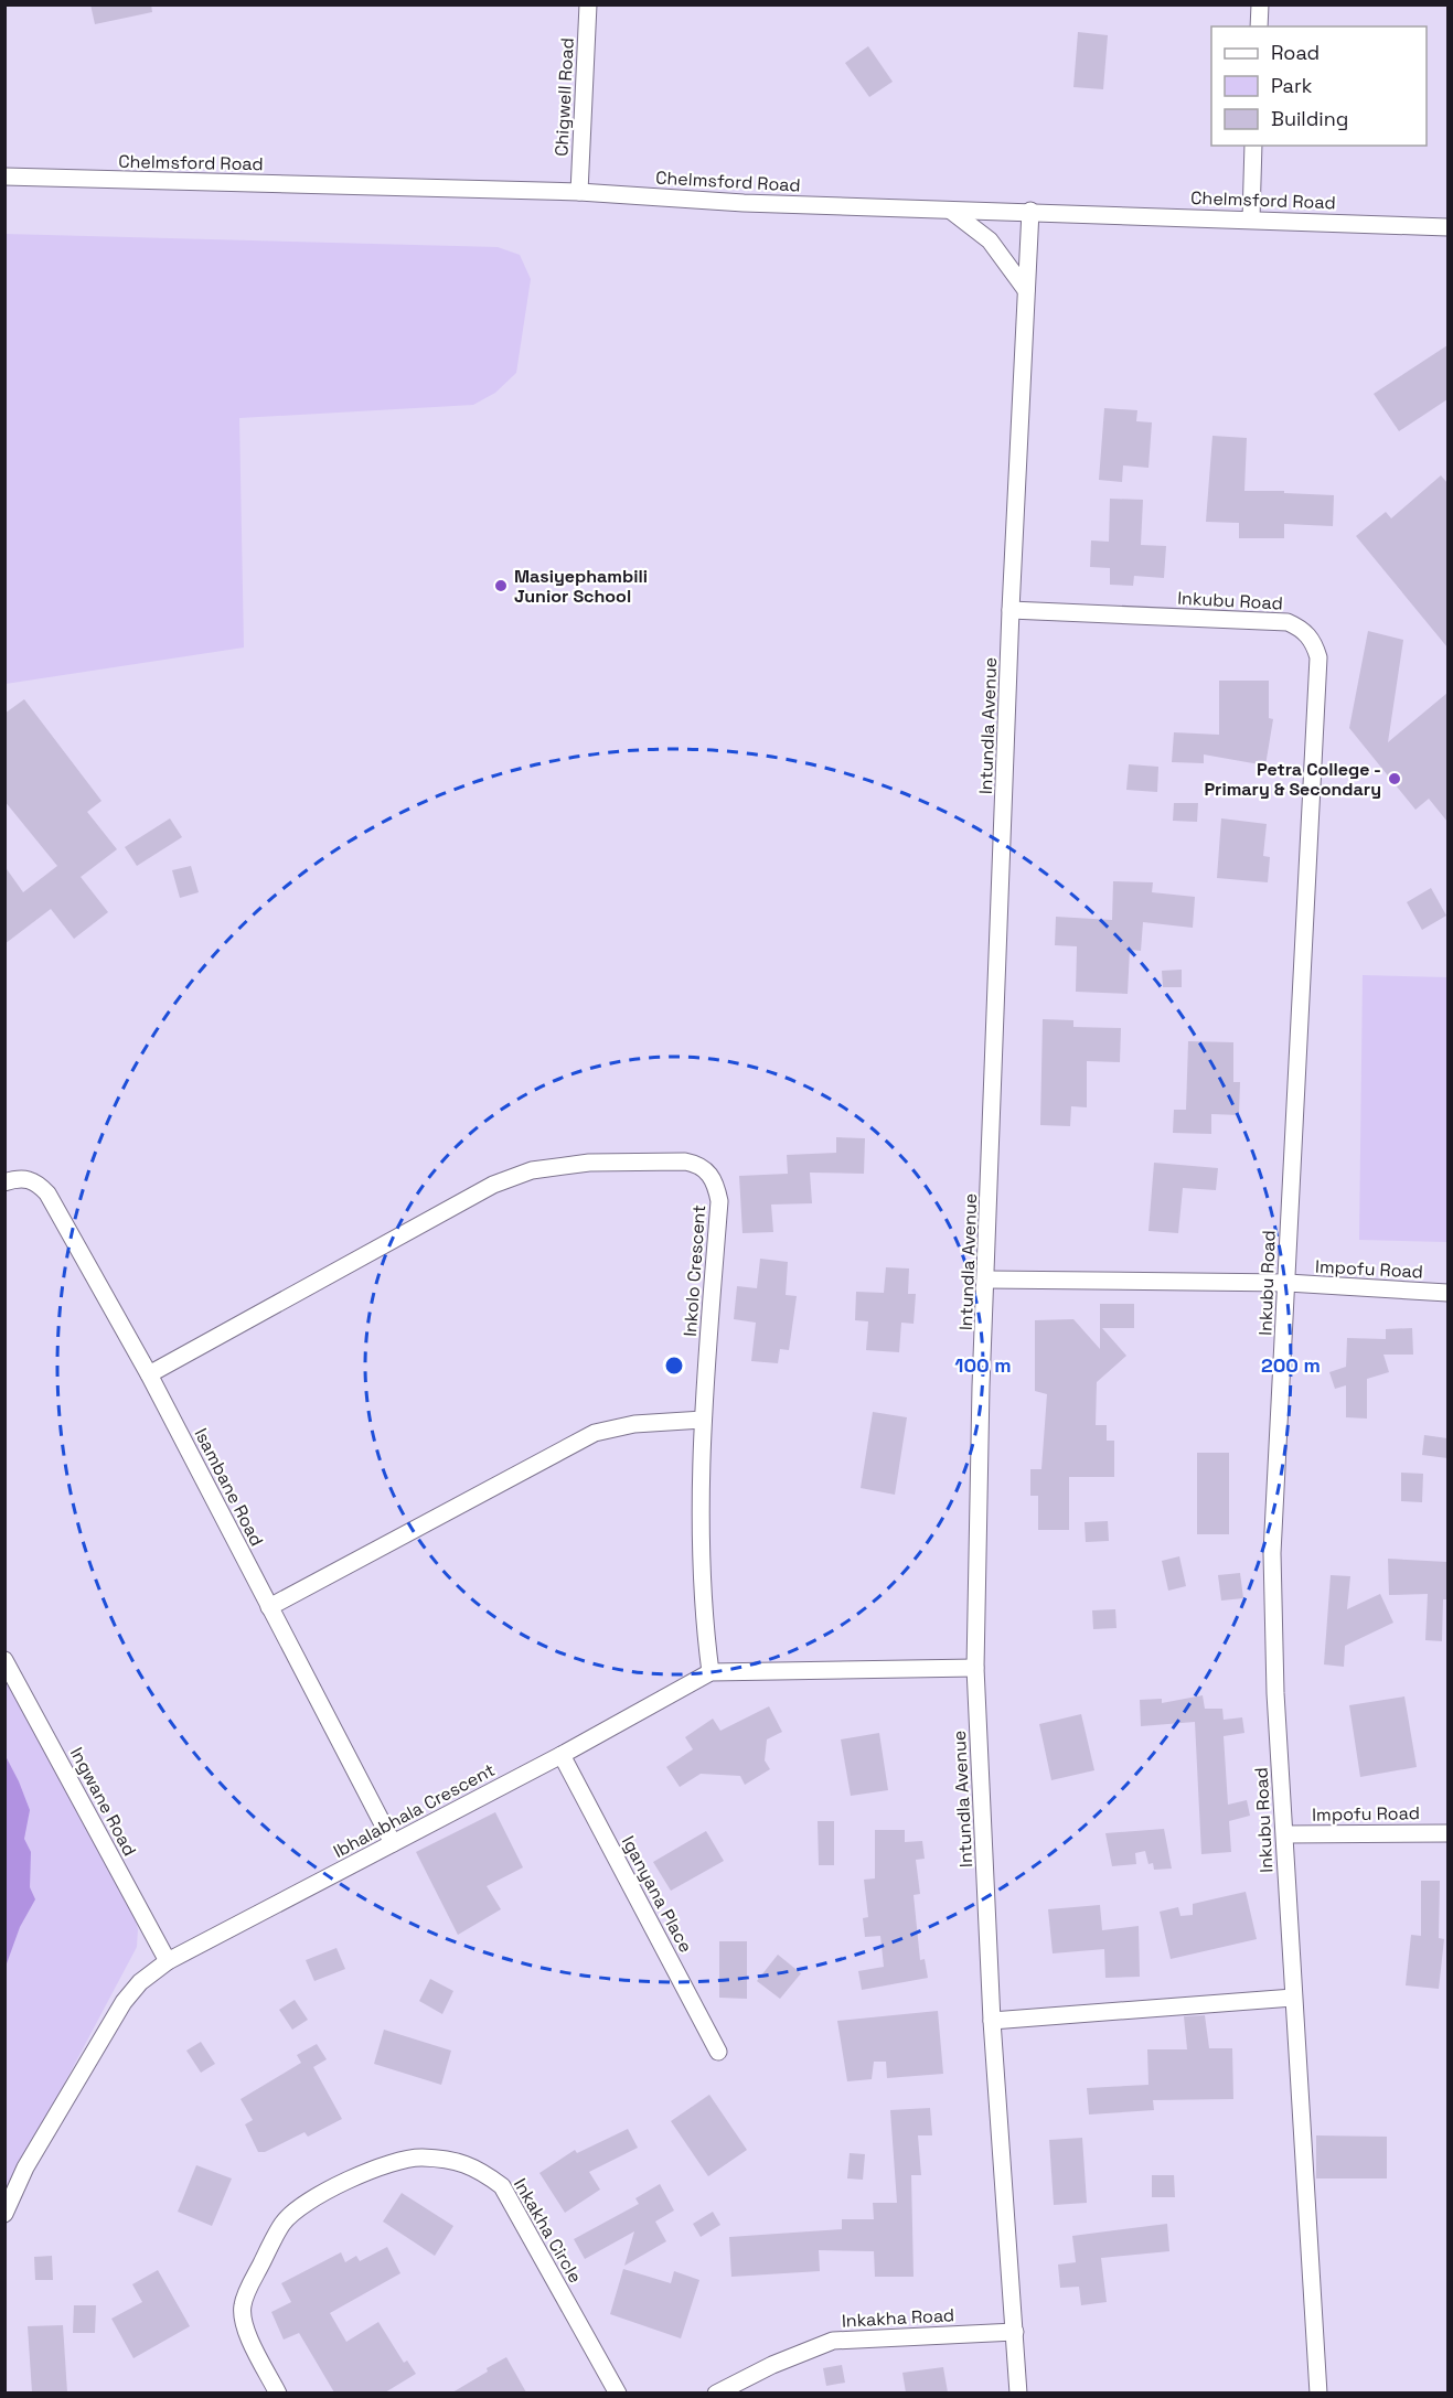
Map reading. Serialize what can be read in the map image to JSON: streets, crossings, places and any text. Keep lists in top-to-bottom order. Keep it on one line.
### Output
{"streets":{"street":["Chigwell Road","Chelmsford Road","Inkubu Road","Intundla Avenue","Impofu Road","Inkolo Crescent","Isambane Road","Ingwane Road","Ibhalabhala Crescent","Iganyana Place","Inkakha Circle","Inkakha Road"]},"crossings":[["Chigwell Road","Chelmsford Road"],["Chelmsford Road","Intundla Avenue"],["Inkubu Road","Intundla Avenue"],["Inkubu Road","Impofu Road"],["Intundla Avenue","Impofu Road"],["Intundla Avenue","Ibhalabhala Crescent"],["Intundla Avenue","Inkakha Road"],["Inkolo Crescent","Isambane Road"],["Inkolo Crescent","Ibhalabhala Crescent"],["Isambane Road","Ibhalabhala Crescent"],["Ingwane Road","Ibhalabhala Crescent"],["Ibhalabhala Crescent","Iganyana Place"]],"places":["Masiyephambili Junior School","Petra College - Primary & Secondary"],"legend":["Road","Park","Building"],"rings":["100 m","200 m"]}
